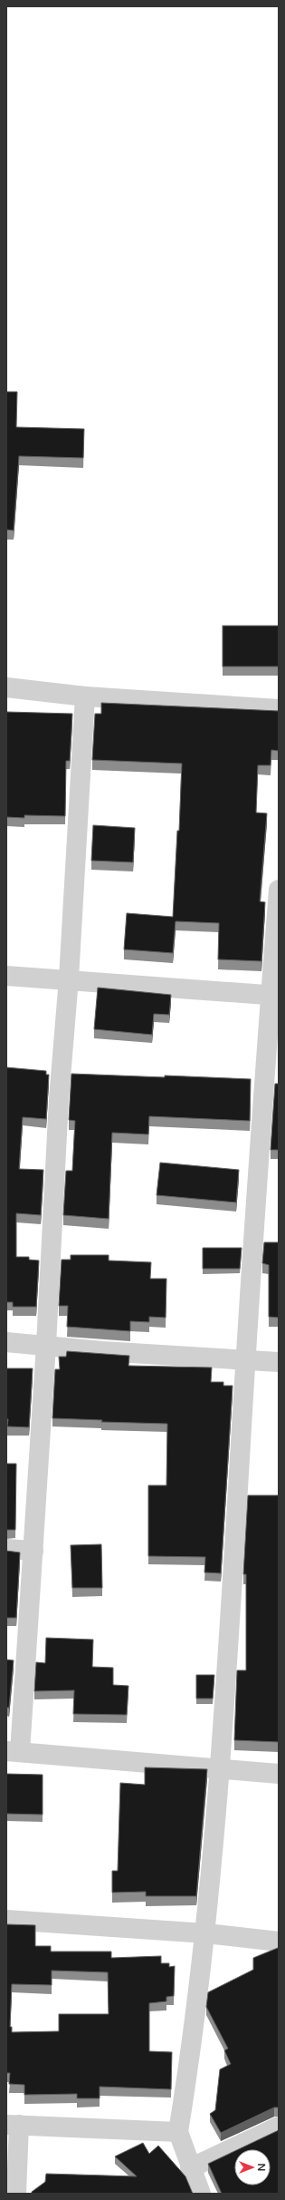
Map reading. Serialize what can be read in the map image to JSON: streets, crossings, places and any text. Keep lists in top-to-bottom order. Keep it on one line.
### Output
{"north":"right"}
